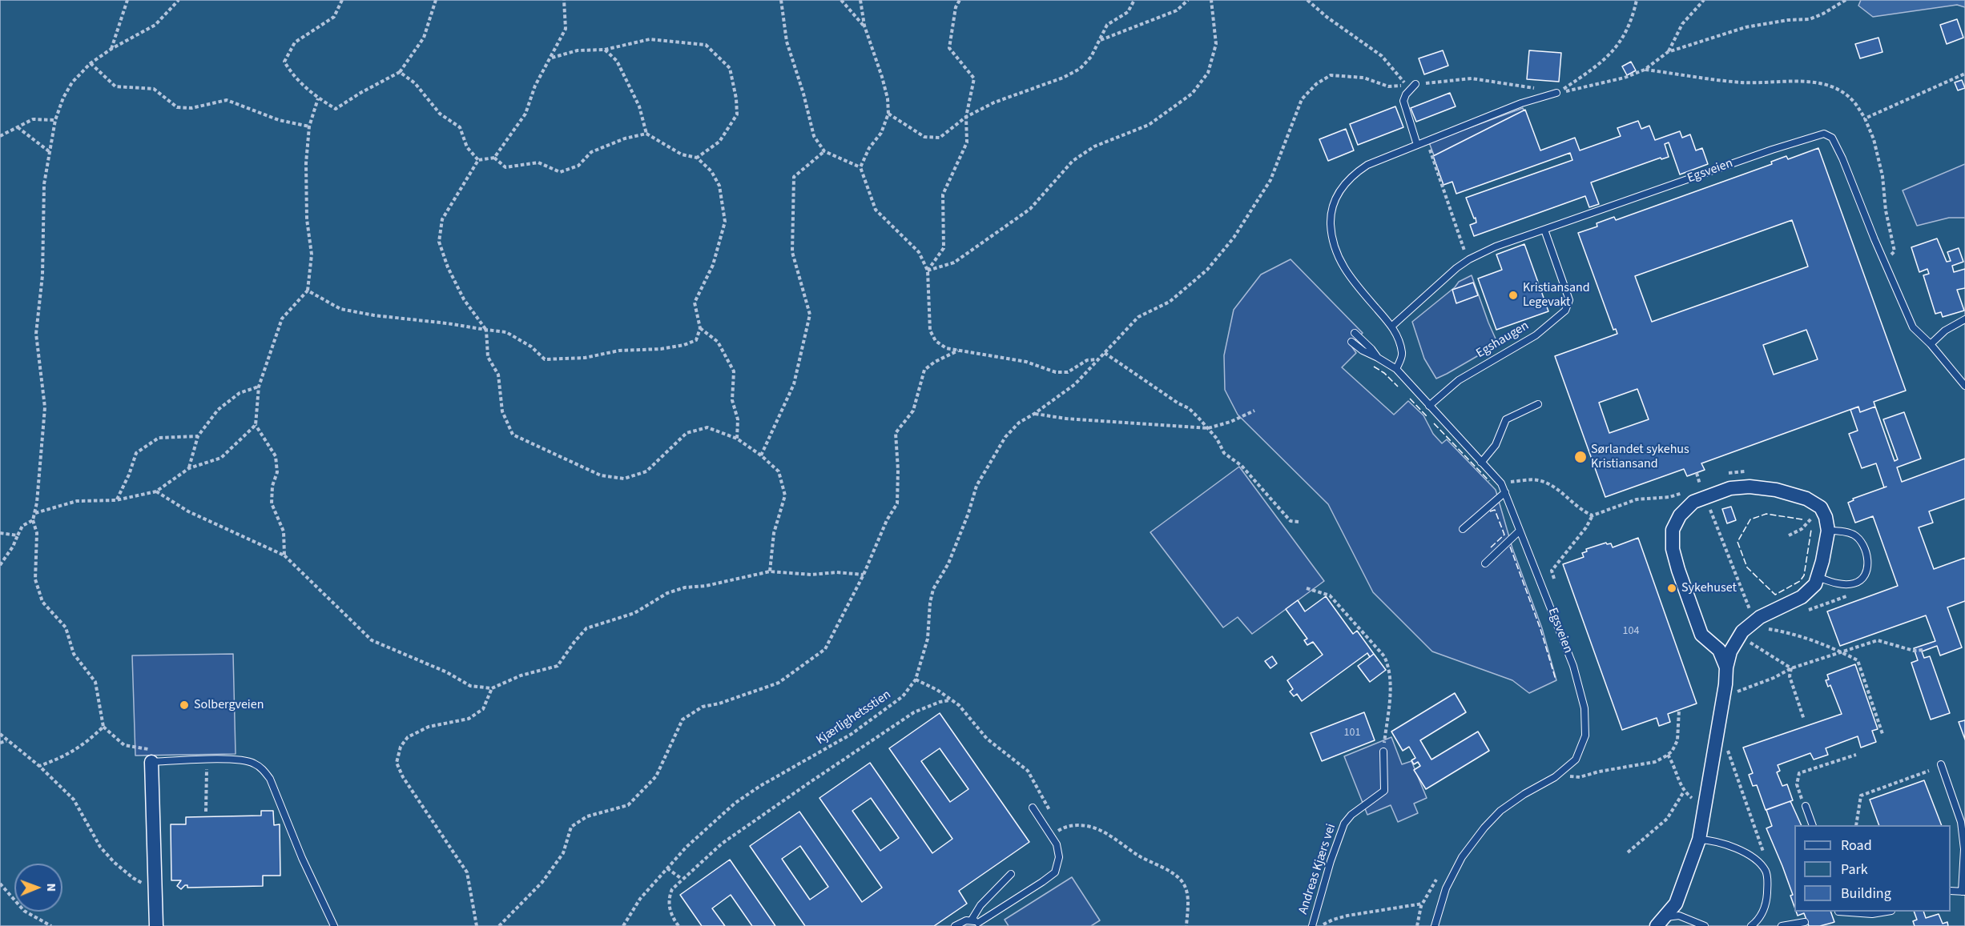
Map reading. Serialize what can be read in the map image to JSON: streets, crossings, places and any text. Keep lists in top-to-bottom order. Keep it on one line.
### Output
{"streets":{"lane":["Egsveien","Egshaugen","Andreas Kjærs vei"],"path":["Kjærlighetsstien"]},"crossings":[["Egsveien","Egshaugen"]],"places":["Kristiansand Legevakt","Sørlandet sykehus Kristiansand","Sykehuset","Solbergveien"],"house_numbers":["104","101"],"legend":["Road","Park","Building"],"north":"right"}
